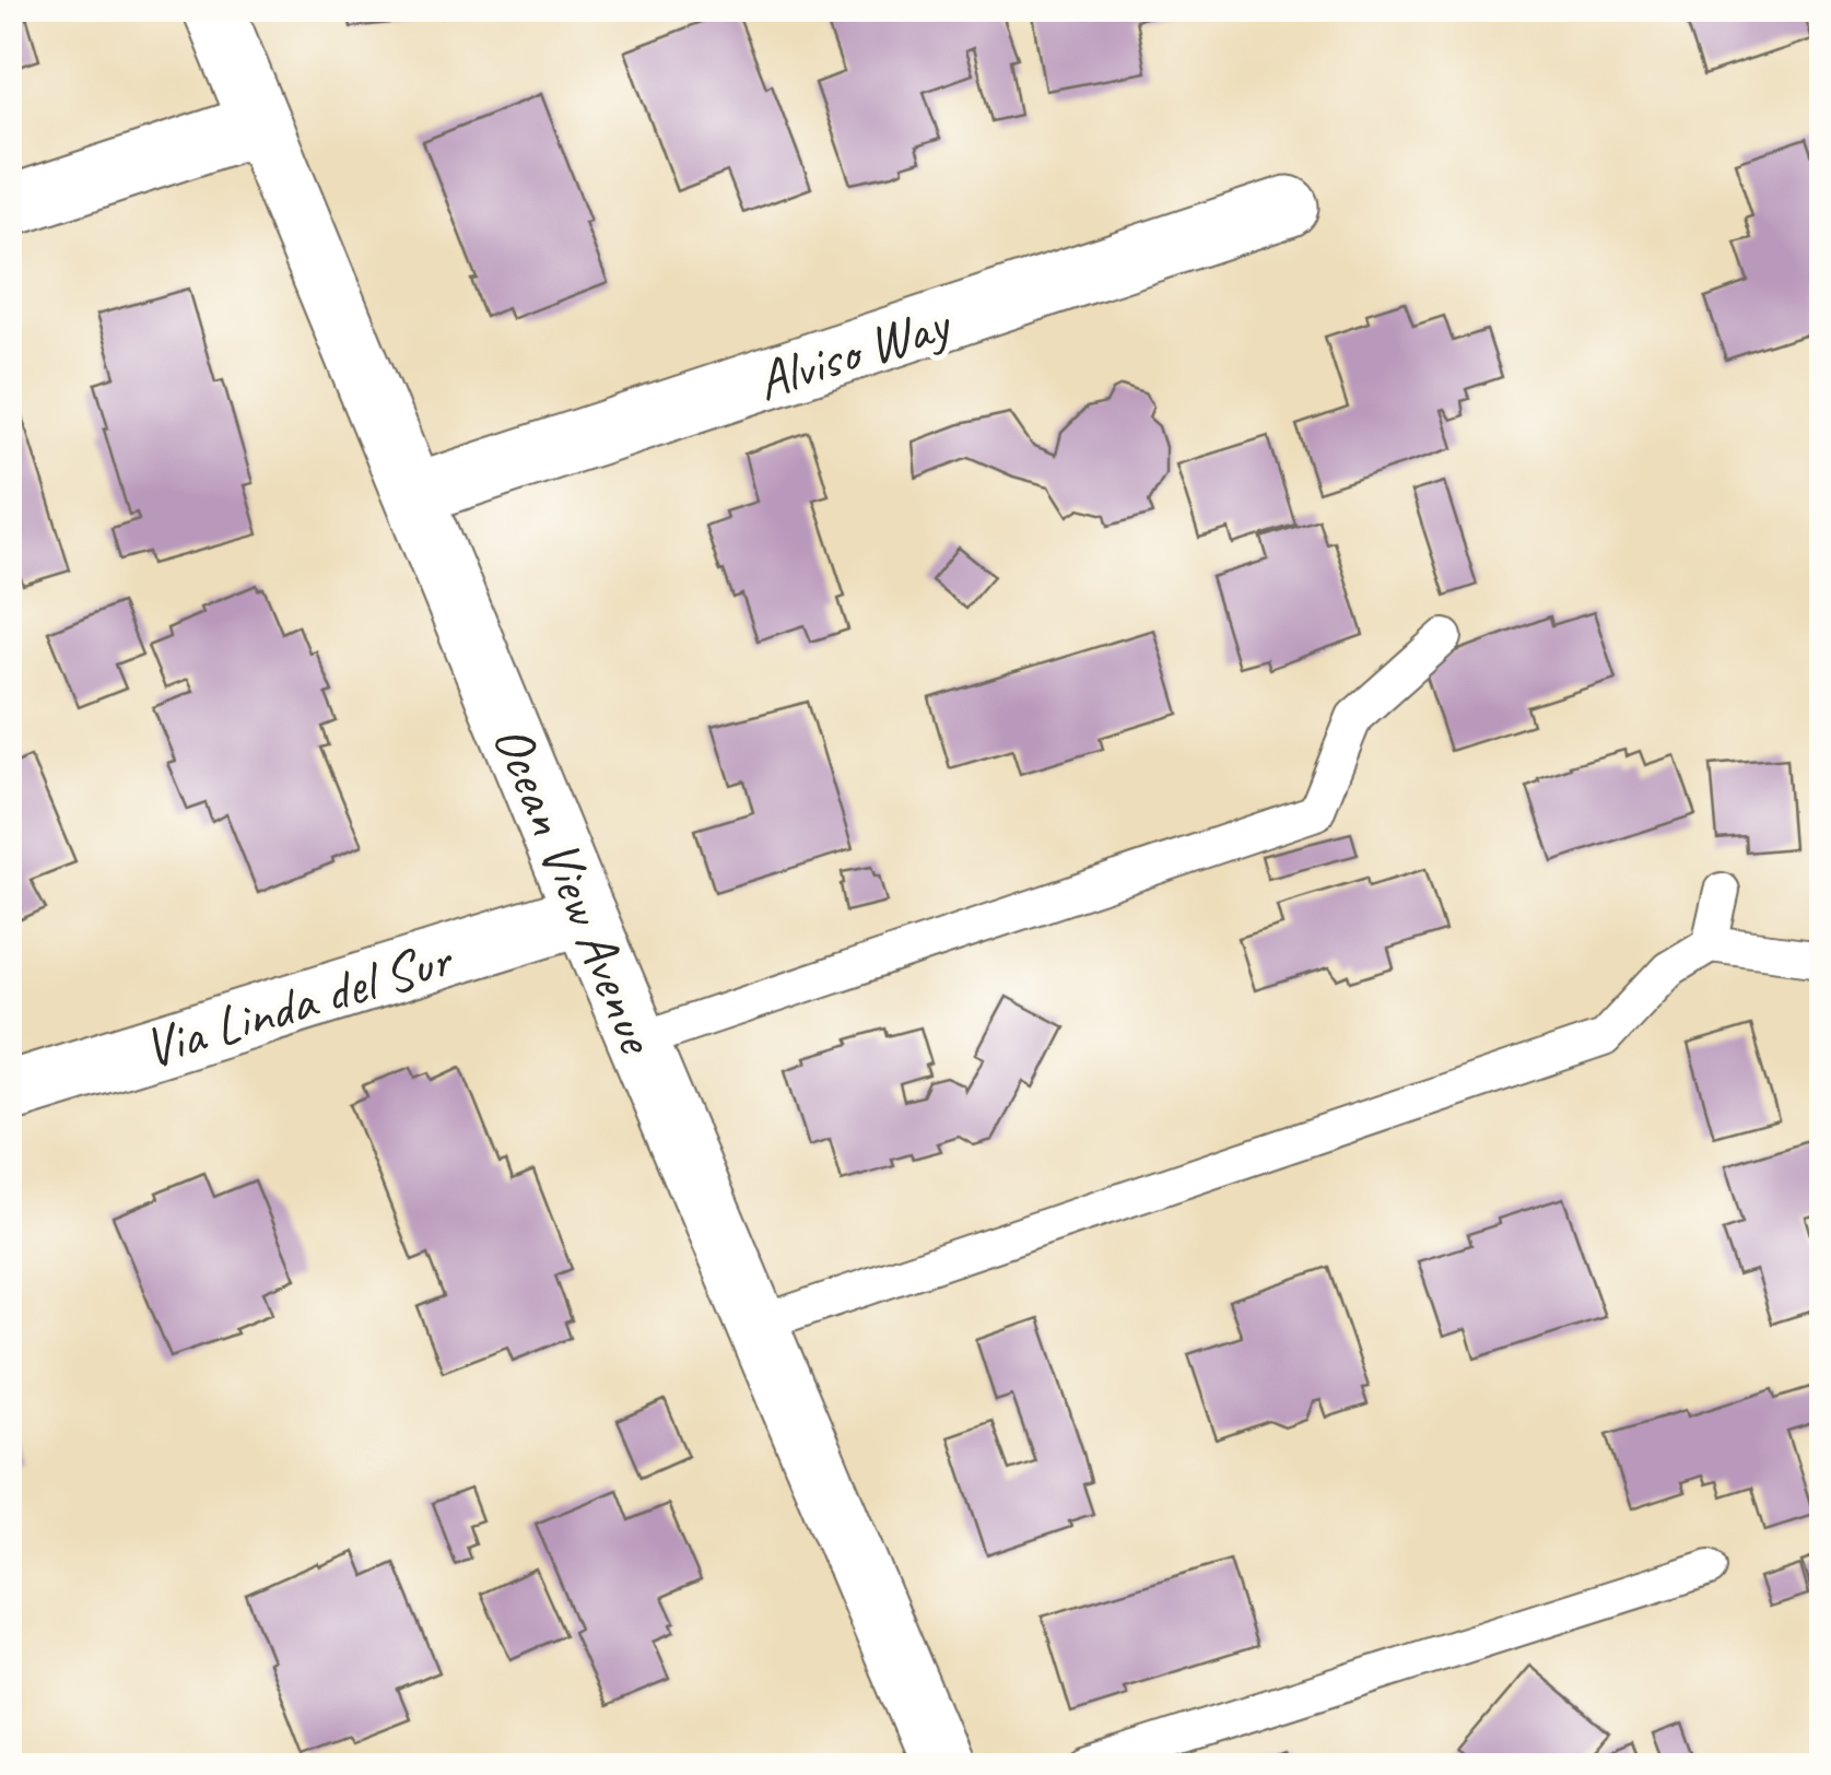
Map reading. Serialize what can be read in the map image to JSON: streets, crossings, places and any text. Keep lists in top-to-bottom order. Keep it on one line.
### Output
{"streets":{"street":["Alviso Way","Ocean View Avenue","Via Linda del Sur"]},"crossings":[["Alviso Way","Ocean View Avenue"],["Ocean View Avenue","Via Linda del Sur"]]}
